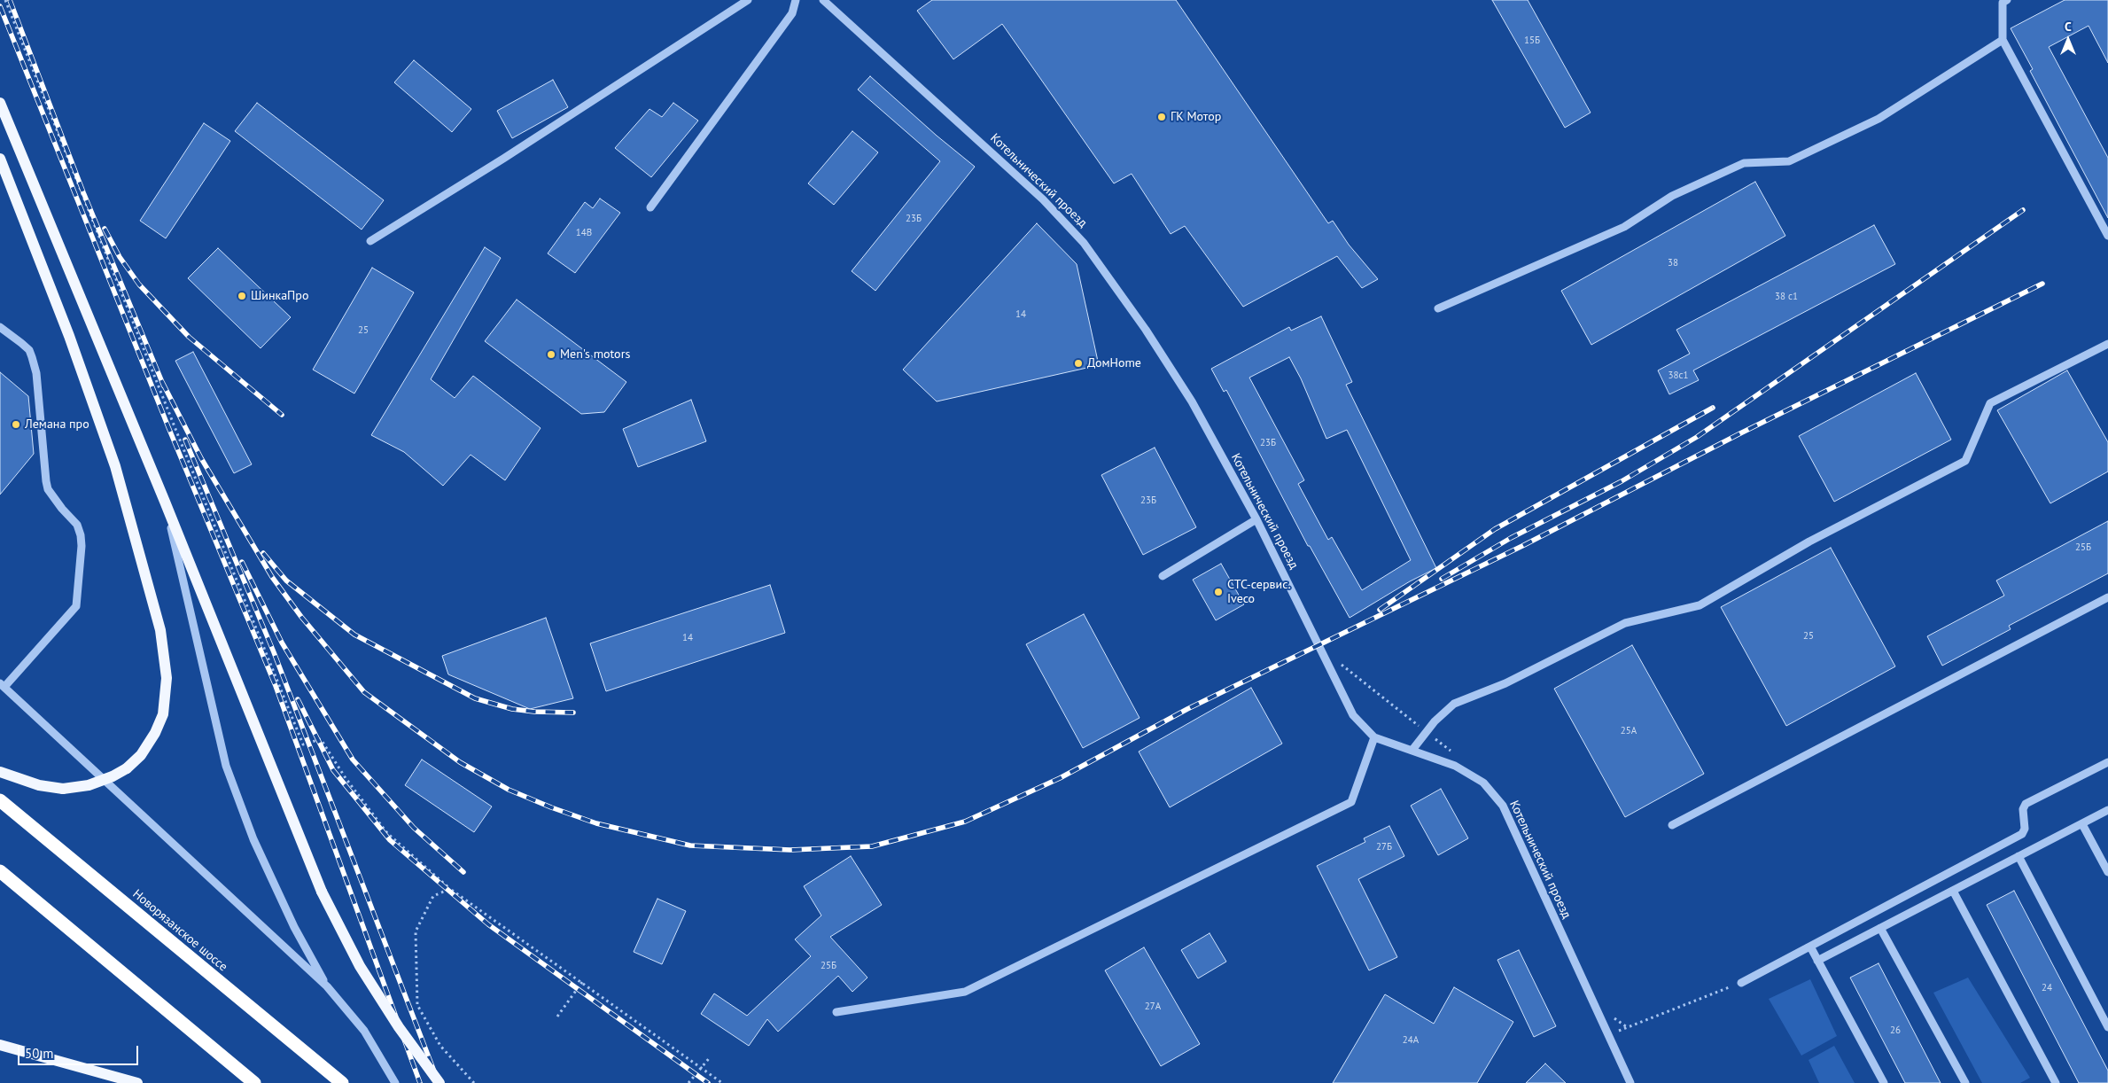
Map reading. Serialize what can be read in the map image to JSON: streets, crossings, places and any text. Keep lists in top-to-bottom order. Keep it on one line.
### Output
{"streets":{"highway":["Новорязанское шоссе"],"street":["Котельнический проезд"]},"places":["ГК Мотор","ШинкаПро","Men's motors","ДомHome","Лемана про","СТС-сервис. Iveco"],"house_numbers":["15Б","23Б","14В","38","38 с1","14","25","38с1","23Б","23Б","25Б","25","14","25А","27Б","25Б","24","27А","26","24А"],"scale_bar":"50 m","north":"top"}
